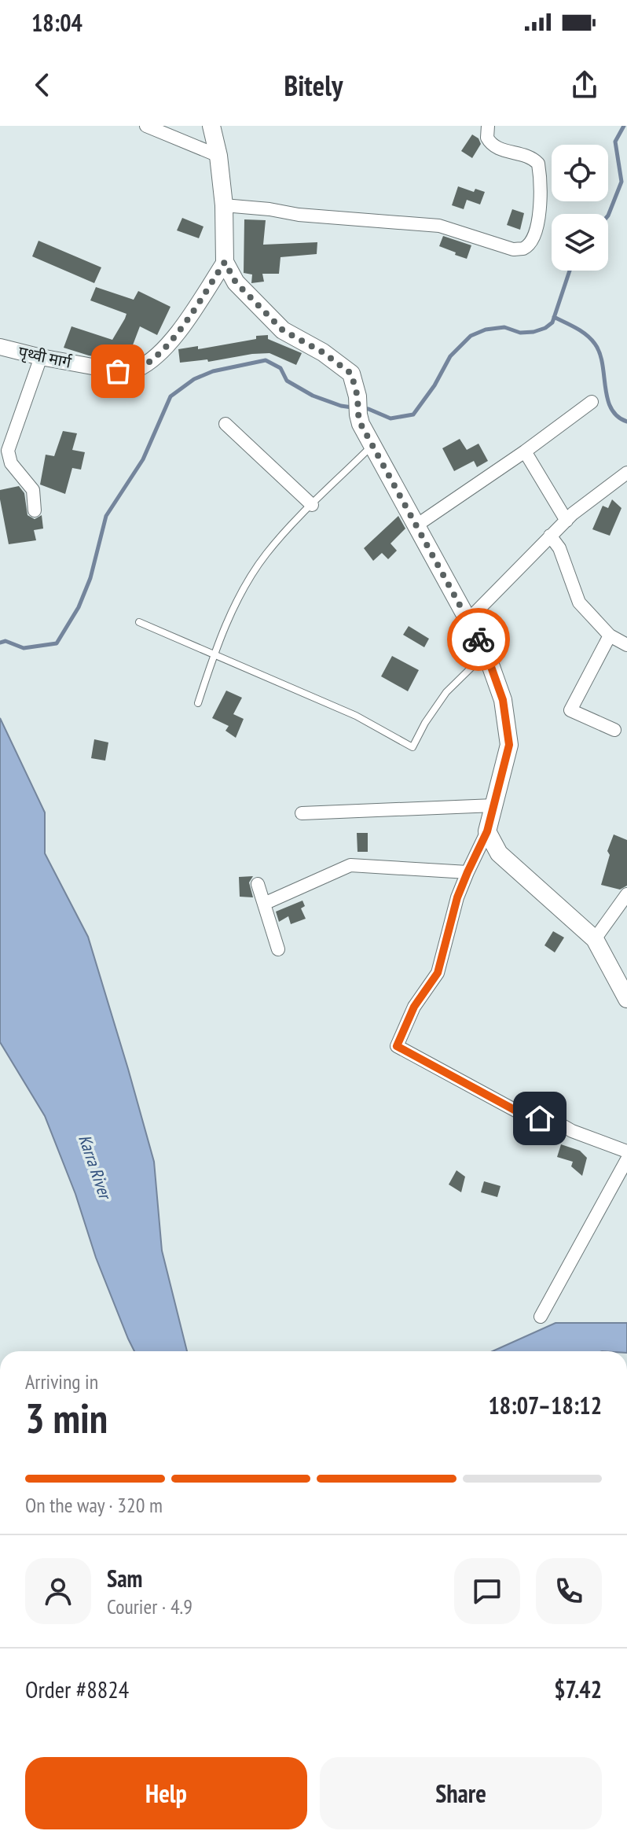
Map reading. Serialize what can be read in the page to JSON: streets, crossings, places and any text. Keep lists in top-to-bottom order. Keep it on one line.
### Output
{"streets":{"street":["पृथ्वी मार्ग"]},"water":["Karra River"],"page":{"status":"18:04","header":"Bitely","heading":["3 min","Arriving in","18:07–18:12"],"panel":["Sam","Courier · 4.9","Order #8824","$7.42"],"bar":"On the way · 320 m","buttons":["Help","Share"]}}
